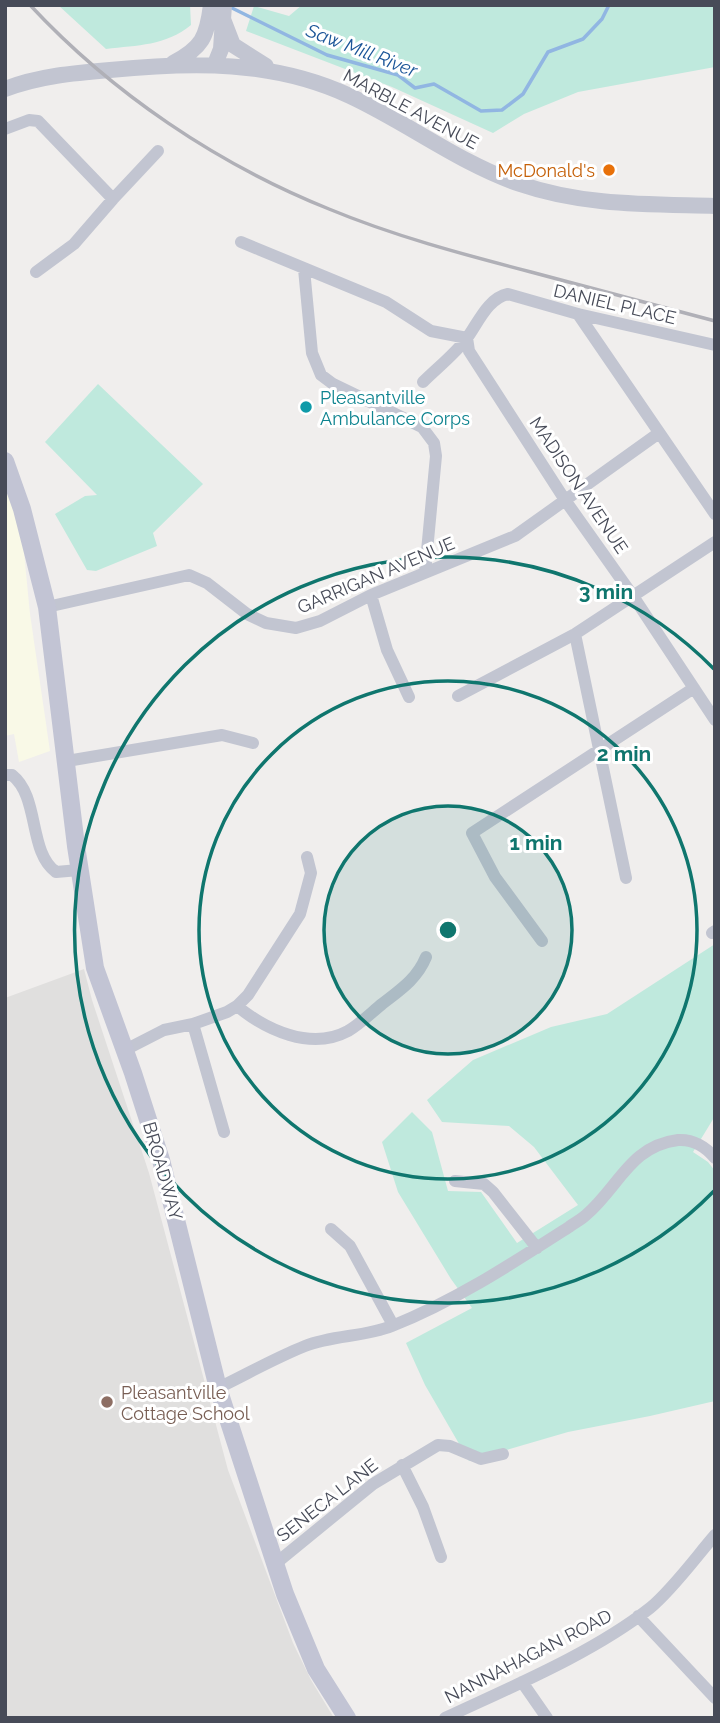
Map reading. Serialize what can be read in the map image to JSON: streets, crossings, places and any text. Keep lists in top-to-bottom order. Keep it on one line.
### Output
{"streets":{"main road":["BROADWAY"],"street":["MARBLE AVENUE","DANIEL PLACE","MADISON AVENUE","GARRIGAN AVENUE","SENECA LANE","NANNAHAGAN ROAD"]},"crossings":[["DANIEL PLACE","MADISON AVENUE"],["MADISON AVENUE","GARRIGAN AVENUE"],["GARRIGAN AVENUE","BROADWAY"],["BROADWAY","SENECA LANE"]],"water":["Saw Mill River"],"places":["McDonald's","Pleasantville Ambulance Corps","Pleasantville Cottage School"],"rings":["3 min","2 min","1 min"]}
